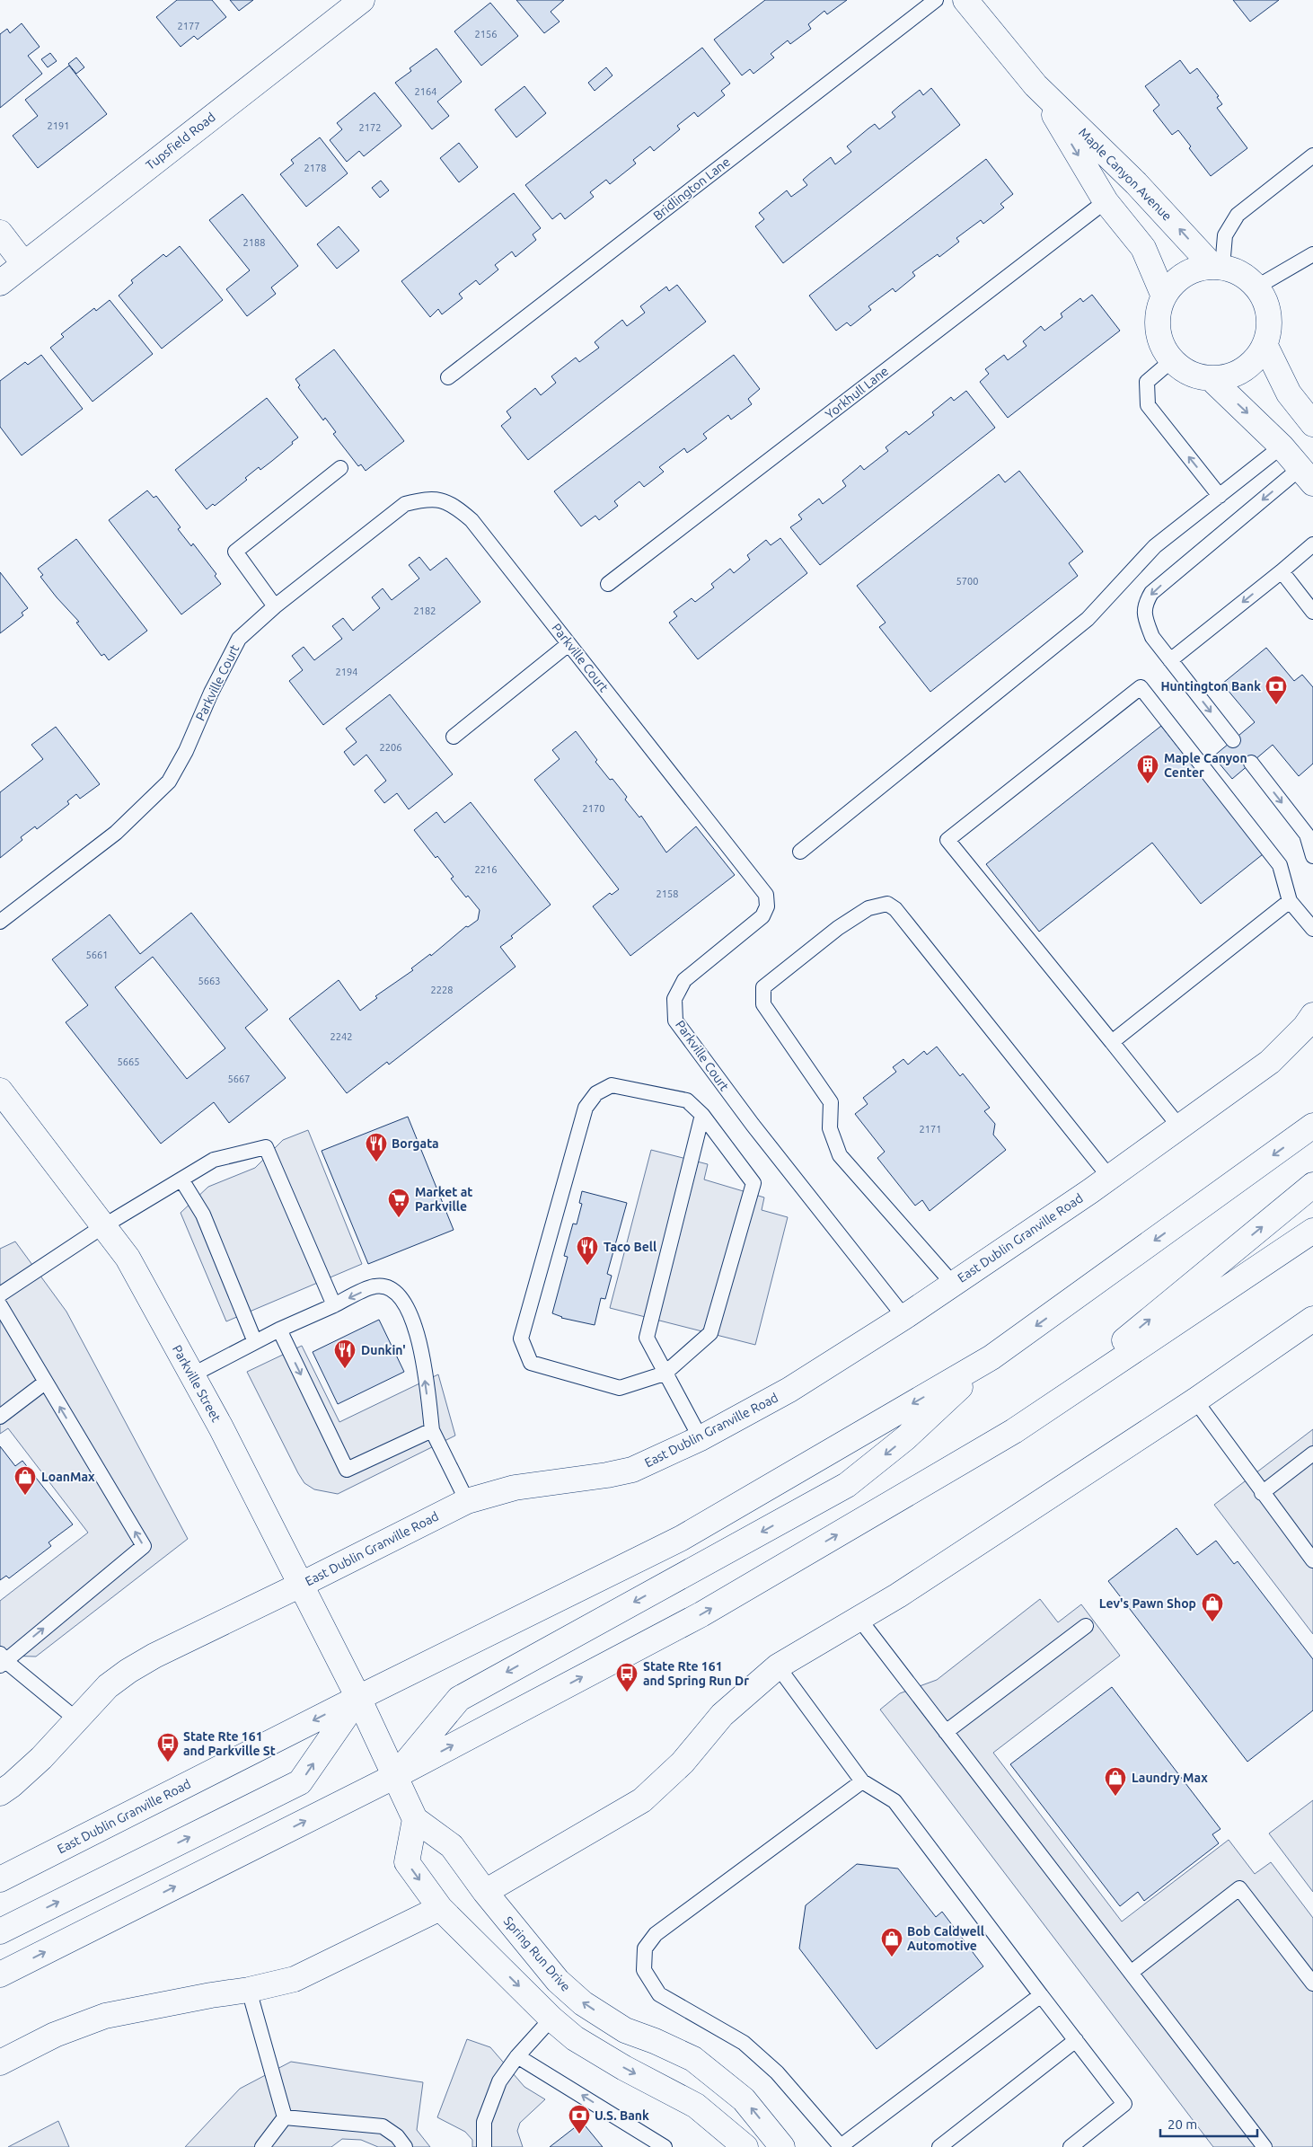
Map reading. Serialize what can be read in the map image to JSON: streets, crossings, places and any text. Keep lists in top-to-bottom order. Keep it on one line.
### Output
{"streets":{"street":["Tupsfield Road","Maple Canyon Avenue","East Dublin Granville Road","Parkville Street","Spring Run Drive"],"lane":["Bridlington Lane","Yorkhull Lane","Parkville Court"]},"crossings":[["Maple Canyon Avenue","Yorkhull Lane"],["Parkville Court","East Dublin Granville Road"],["East Dublin Granville Road","Parkville Street"],["East Dublin Granville Road","Spring Run Drive"],["Parkville Street","Spring Run Drive"]],"places":{"bank":["Huntington Bank","U.S. Bank"],"building":["Maple Canyon Center"],"restaurant":["Borgata","Taco Bell","Dunkin'"],"supermarket":["Market at Parkville"],"shop":["LoanMax","Lev's Pawn Shop","Laundry Max","Bob Caldwell Automotive"],"bus stop":["State Rte 161 and Spring Run Dr","State Rte 161 and Parkville St"]},"house_numbers":["2177","2156","2164","2191","2172","2178","2188","5700","2182","2194","2206","2170","2216","2158","5661","5663","2228","2242","5665","5667","2171"],"scale_bar":"20 m"}
